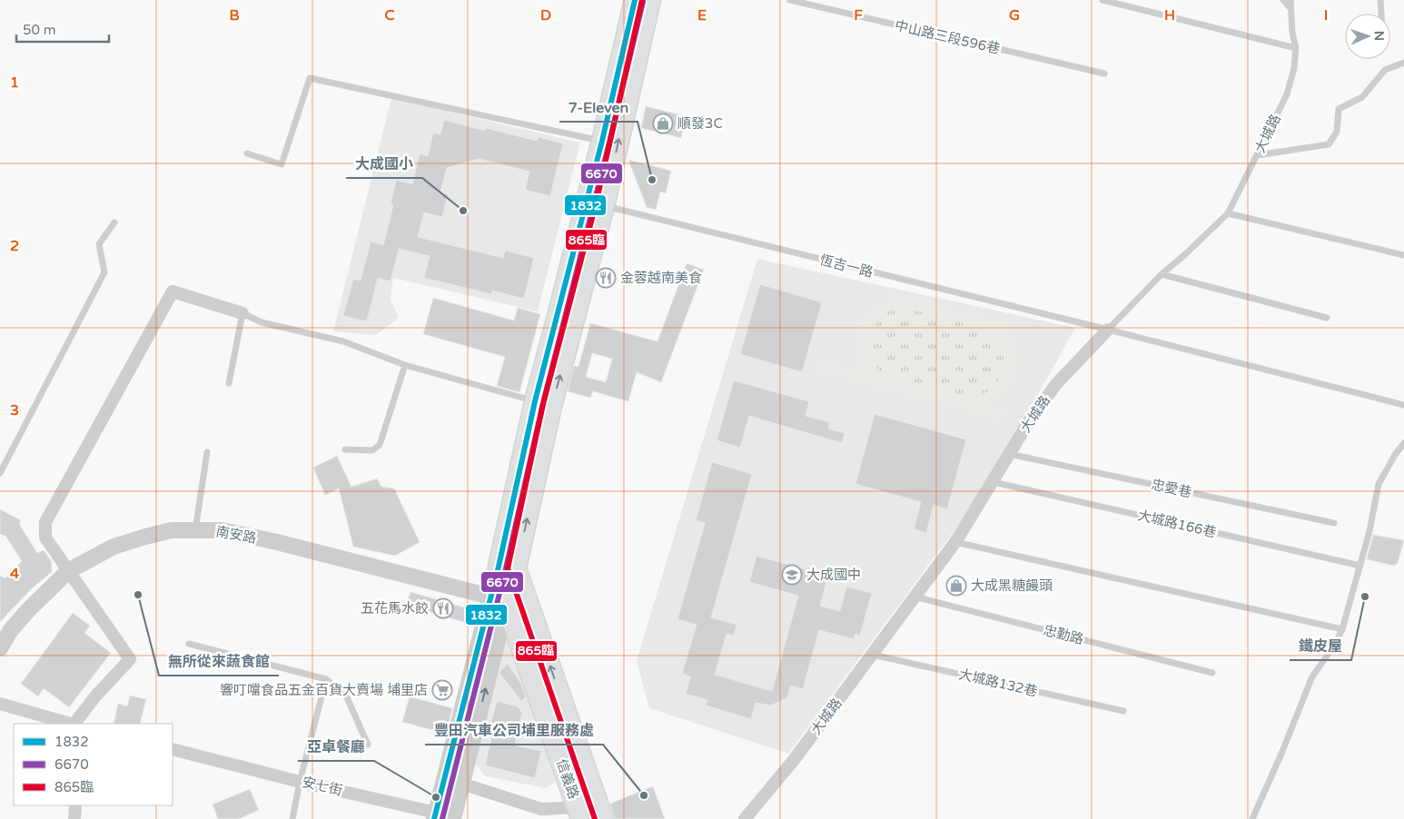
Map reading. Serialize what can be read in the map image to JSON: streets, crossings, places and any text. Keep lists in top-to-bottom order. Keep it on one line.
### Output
{"streets":{"main road":["信義路"],"street":["大城路","南安路","安七街"],"lane":["中山路三段596巷","恆吉一路","忠愛巷","大城路166巷","忠勤路","大城路132巷"]},"crossings":[["大城路","恆吉一路"],["大城路","忠愛巷"],["大城路","大城路166巷"],["大城路","忠勤路"],["大城路","大城路132巷"],["南安路","信義路"]],"places":{"shop":["順發3C","大成黑糖饅頭"],"other":["7-Eleven","大成國小","無所從來蔬食館","鐵皮屋","豐田汽車公司埔里服務處","亞卓餐廳"],"restaurant":["金蓉越南美食","五花馬水餃"],"school or university":["大成國中"],"supermarket":["響叮噹食品五金百貨大賣場 埔里店"]},"lines":["transit line 1832","transit line 865臨","transit line 6670"],"legend":["1832","6670","865臨"],"scale_bar":"50 m","north":"right","grid":{"columns":["B","C","D","E","F","G","H","I"],"rows":["1","2","3","4"]}}
